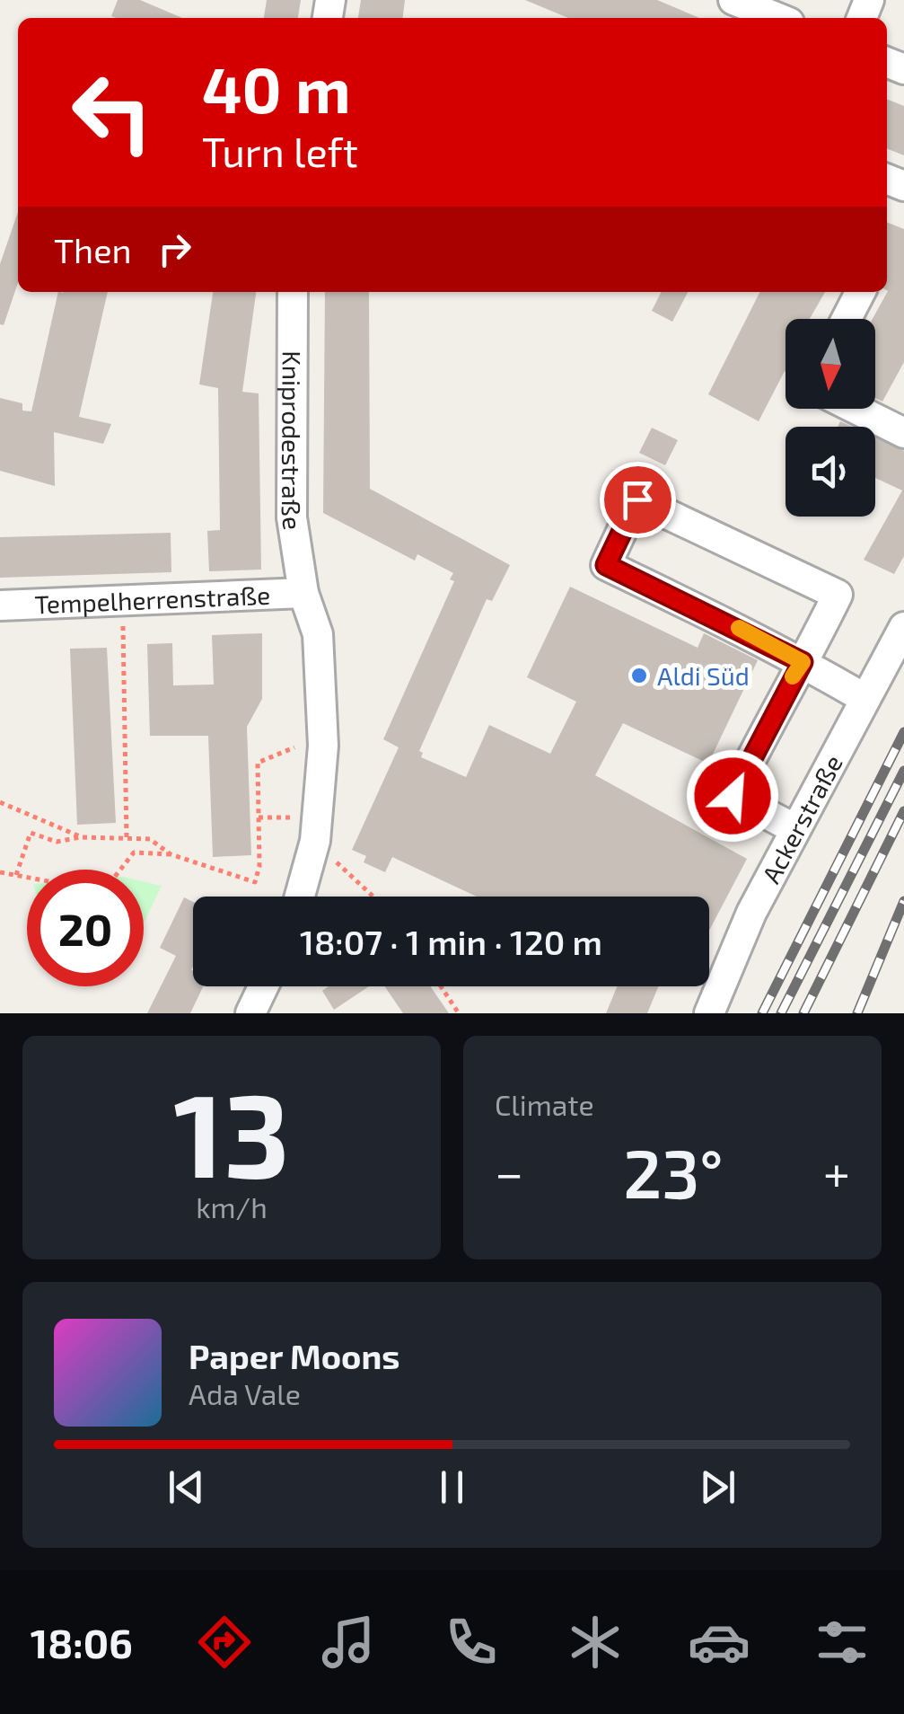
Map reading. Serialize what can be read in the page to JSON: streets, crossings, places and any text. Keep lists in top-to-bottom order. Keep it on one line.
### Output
{"streets":{"street":["Kniprodestraße","Tempelherrenstraße","Ackerstraße"]},"crossings":[["Kniprodestraße","Tempelherrenstraße"]],"places":["Aldi Süd"],"north":"bottom","page":{"turn":["40 m","Turn left"],"then":"Then","limit":"20","trip":"18:07 · 1 min · 120 m","tile":[["13","km/h"],"Climate"],"heat":["−","23°","+"],"song":["Paper Moons","Ada Vale"],"tabs":"18:06"}}
